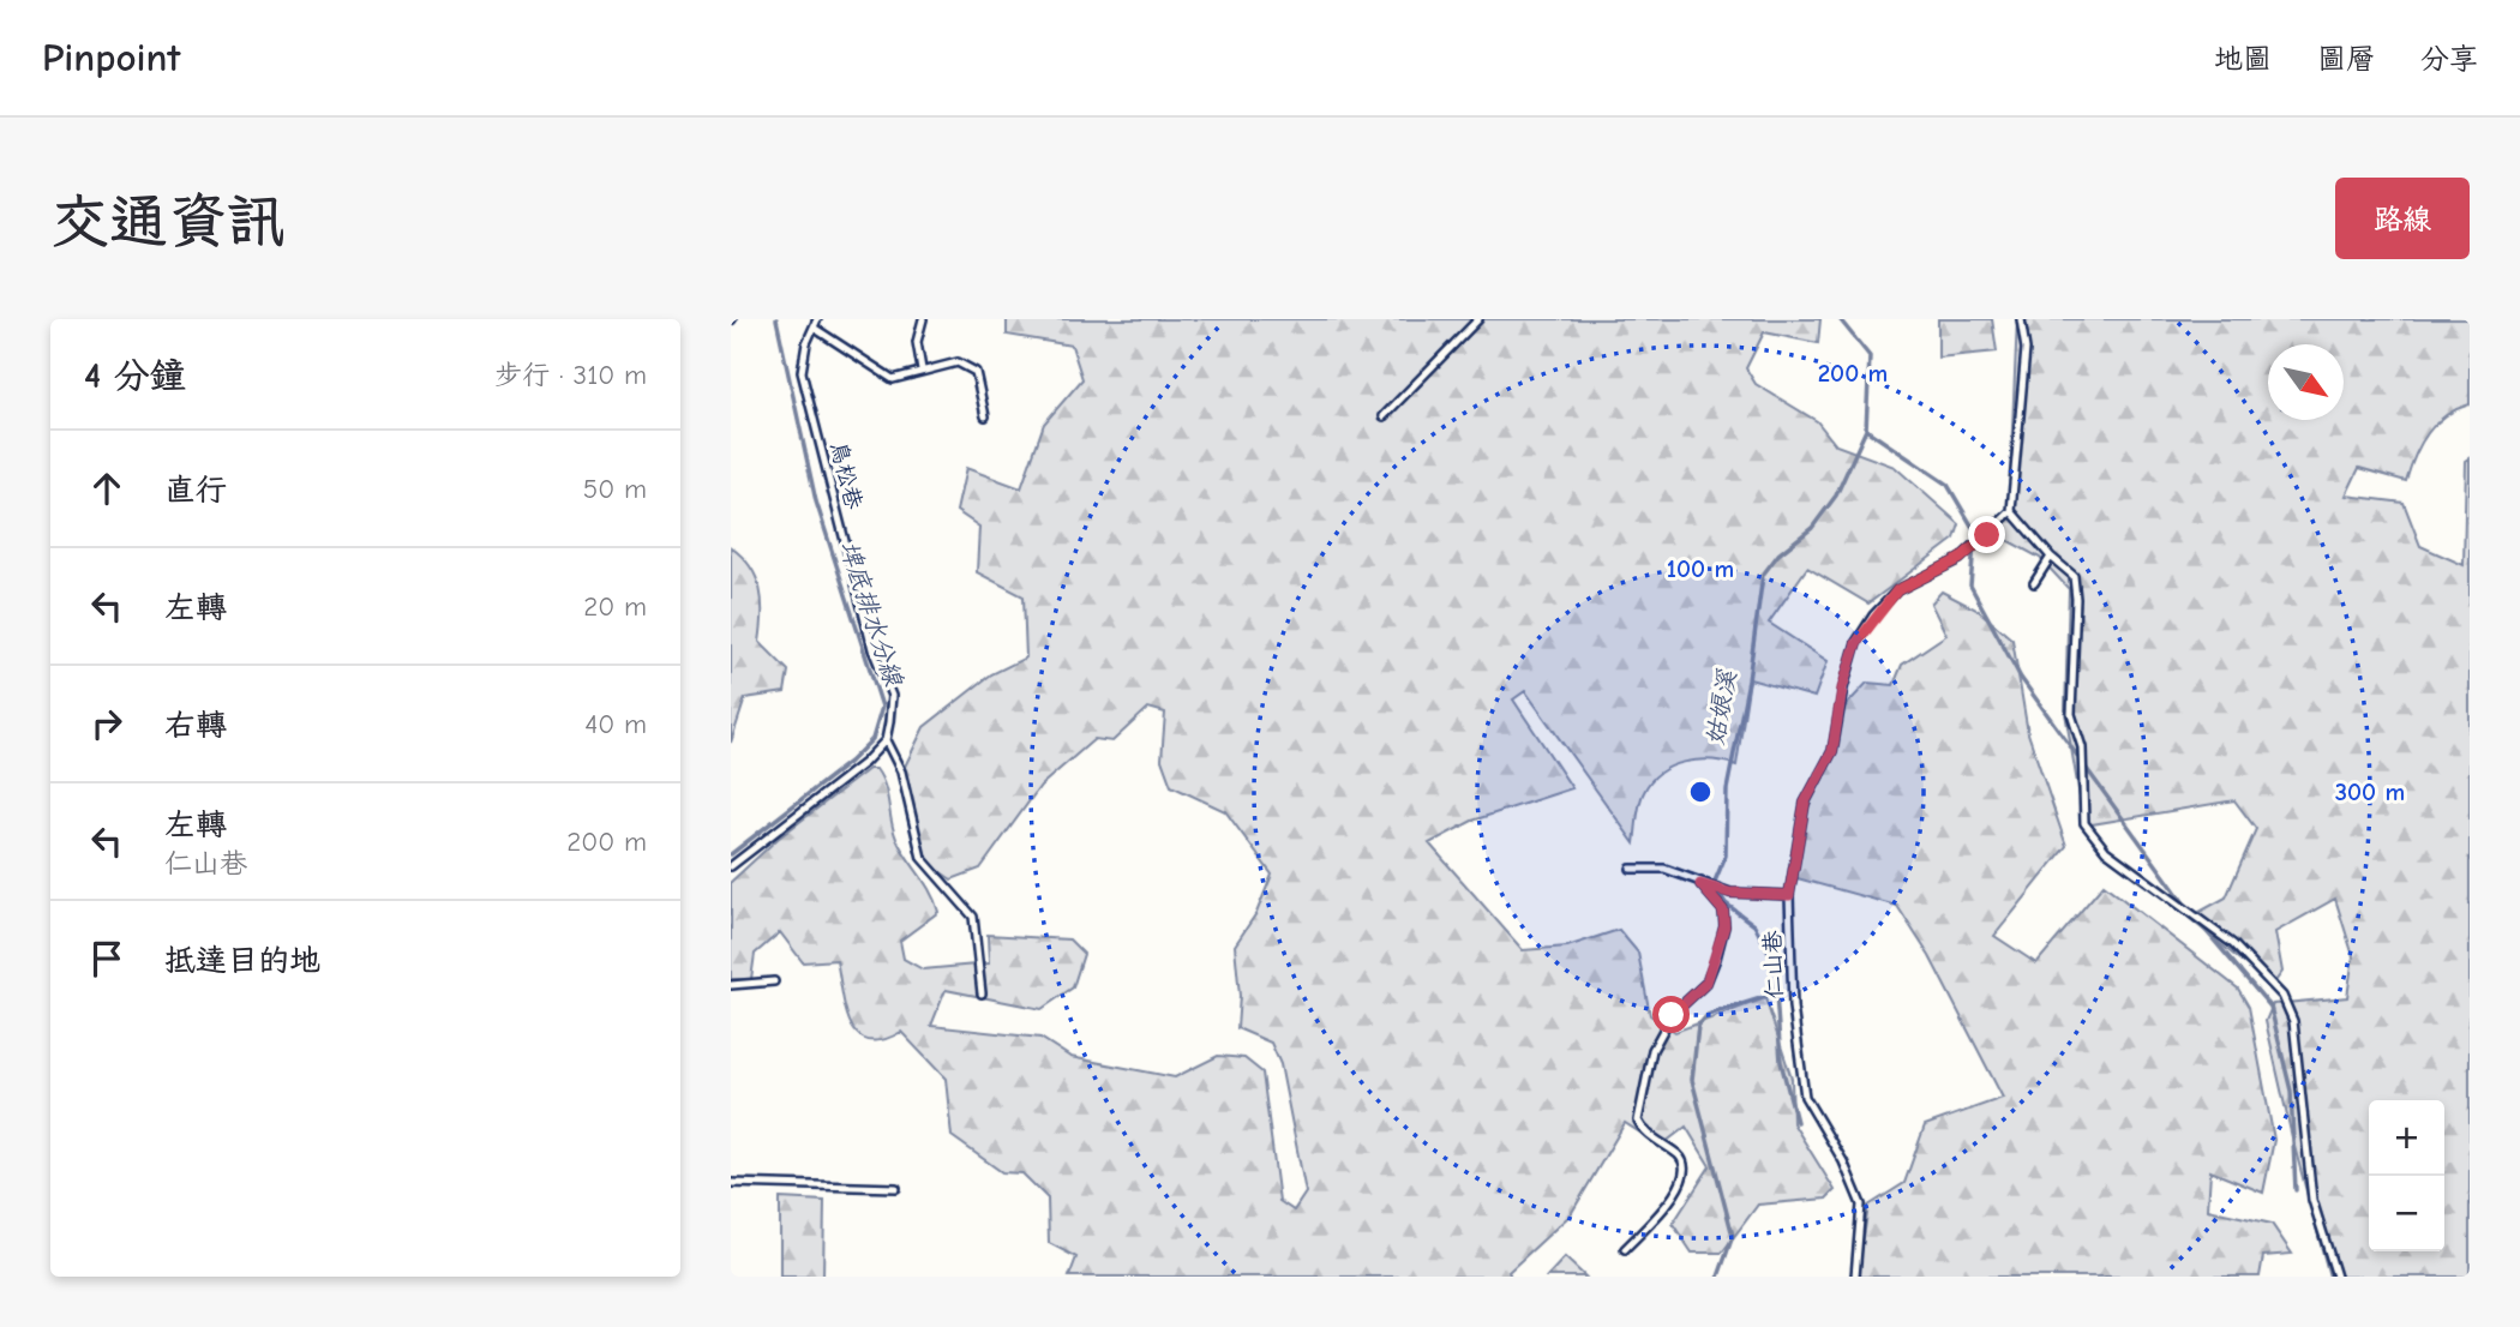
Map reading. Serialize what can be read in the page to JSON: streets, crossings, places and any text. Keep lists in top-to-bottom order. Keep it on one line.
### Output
{"streets":{"lane":["鳥松巷","仁山巷"]},"water":["埤底排水分線","姑娘溪"],"north":"bottom right","page":{"header":"Pinpoint","nav":["地圖","圖層","分享"],"buttons":"路線","title":"交通資訊","heading":["4 分鐘","步行 · 310 m"],"list":[["直行","50 m"],["左轉","20 m"],["右轉","40 m"],["左轉","仁山巷","200 m"],"抵達目的地"],"map_buttons":["+","−"]},"rings":["200 m","100 m","300 m"]}
